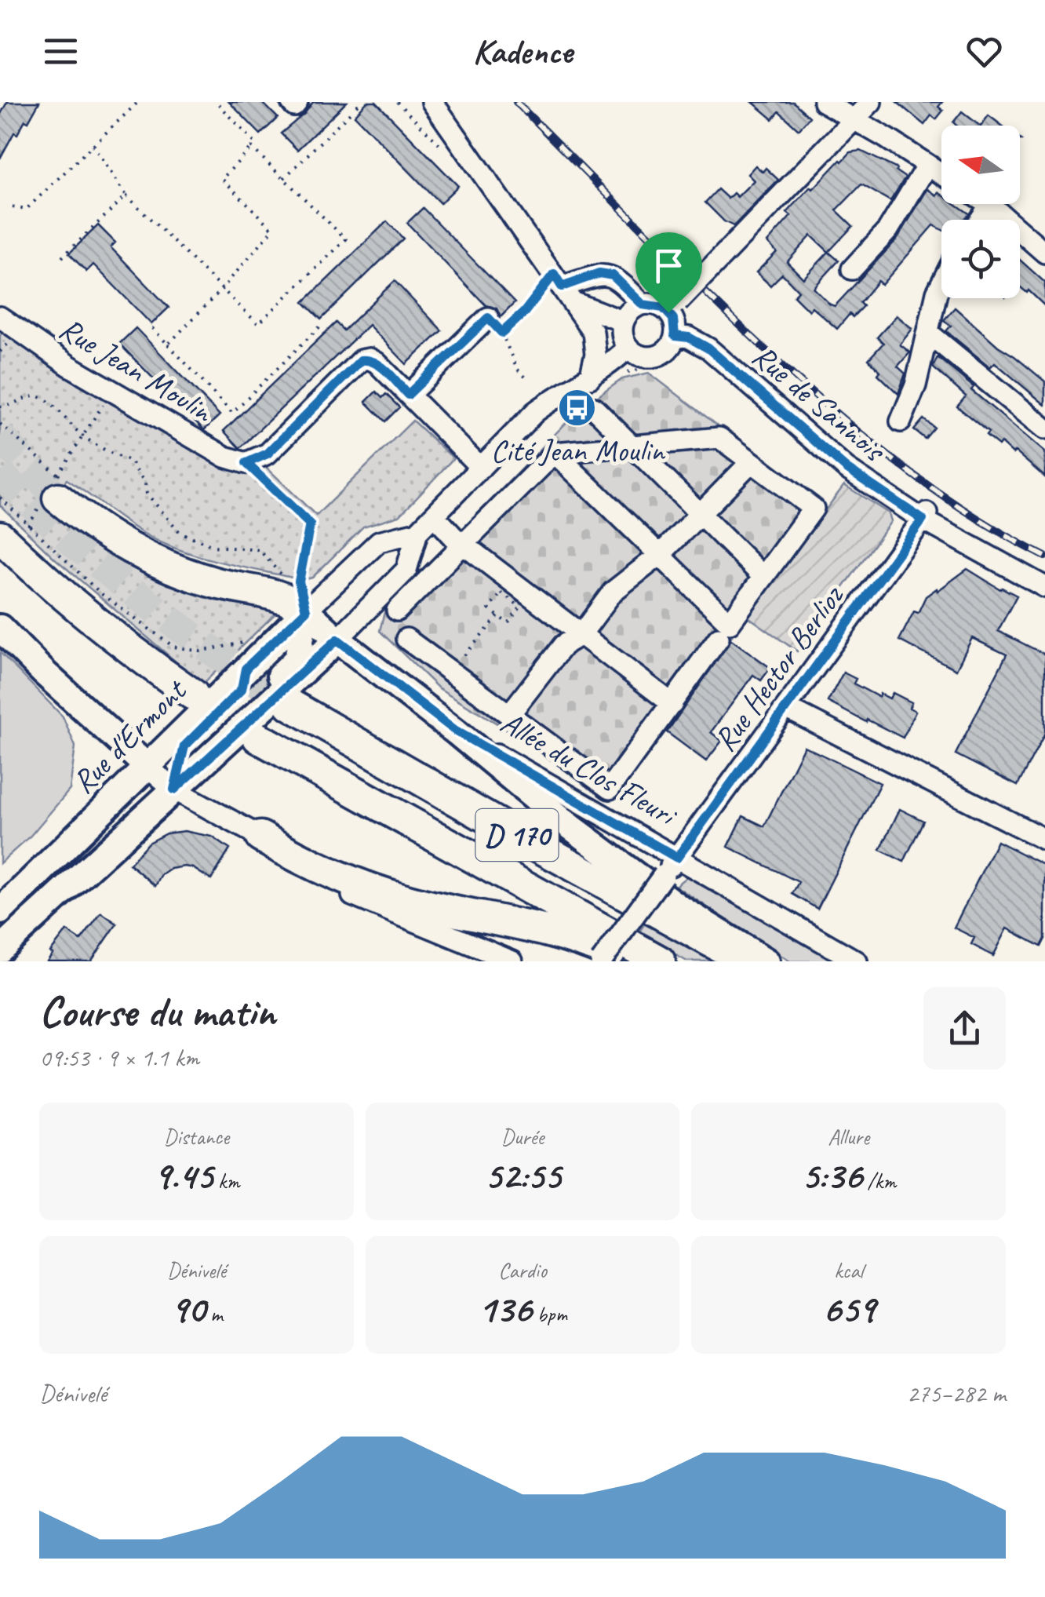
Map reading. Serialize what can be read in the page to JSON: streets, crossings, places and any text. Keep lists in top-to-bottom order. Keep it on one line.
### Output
{"streets":{"highway":["D 170"],"main road":["Rue d'Ermont","Allée du Clos Fleuri"],"street":["Rue Jean Moulin","Rue de Sannois","Rue Hector Berlioz"]},"crossings":[["Rue de Sannois","Rue Hector Berlioz"],["Rue Hector Berlioz","Allée du Clos Fleuri"],["Rue d'Ermont","Allée du Clos Fleuri"]],"places":{"bus stop":["Cité Jean Moulin"]},"north":"left","page":{"header":"Kadence","heading":["Course du matin","09:53 · 9 × 1.1 km"],"stats":[["Distance","9.45 km"],["Durée","52:55"],["Allure","5:36 /km"],["Dénivelé","90 m"],["Cardio","136 bpm"],["kcal","659"]],"chart":["Dénivelé","275–282 m"]}}
